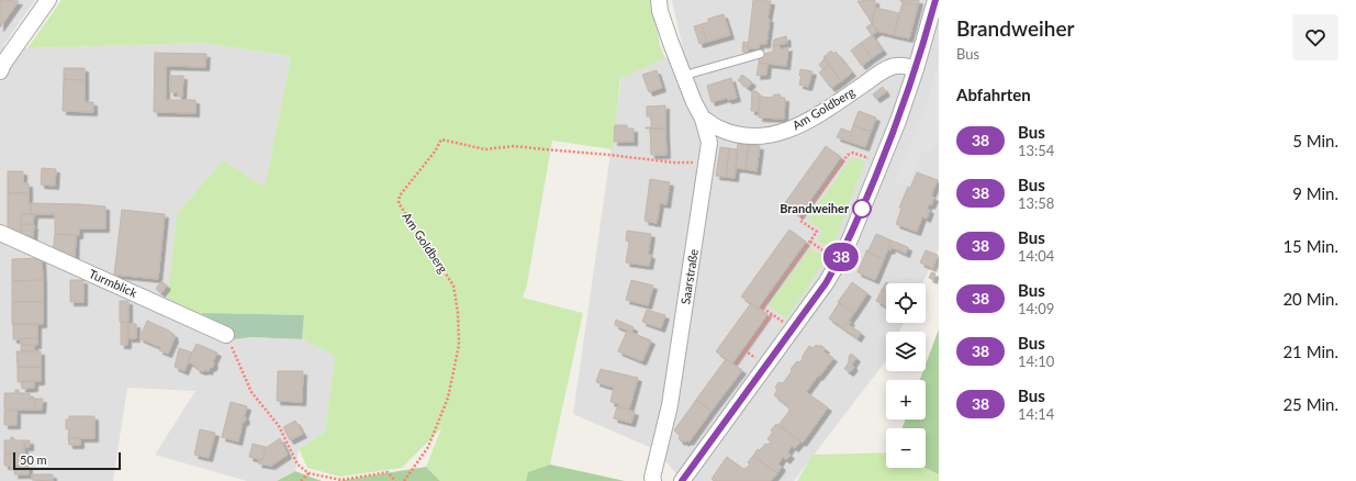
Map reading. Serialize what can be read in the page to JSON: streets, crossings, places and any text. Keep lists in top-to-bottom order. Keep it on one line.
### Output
{"streets":{"street":["Am Goldberg","Saarstraße","Turmblick"]},"crossings":[["Am Goldberg","Saarstraße"]],"places":["Brandweiher"],"lines":["bus line 38"],"scale_bar":"50 m","page":{"on_map":"38","heading":[["Brandweiher","Bus"],"Abfahrten"],"list":[{"mark":"38","name":"Bus","note":"13:54","value":"5 Min."},{"mark":"38","name":"Bus","note":"13:58","value":"9 Min."},{"mark":"38","name":"Bus","note":"14:04","value":"15 Min."},{"mark":"38","name":"Bus","note":"14:09","value":"20 Min."},{"mark":"38","name":"Bus","note":"14:10","value":"21 Min."},{"mark":"38","name":"Bus","note":"14:14","value":"25 Min."}],"map_buttons":["+","−"],"scale":"50 m"}}
